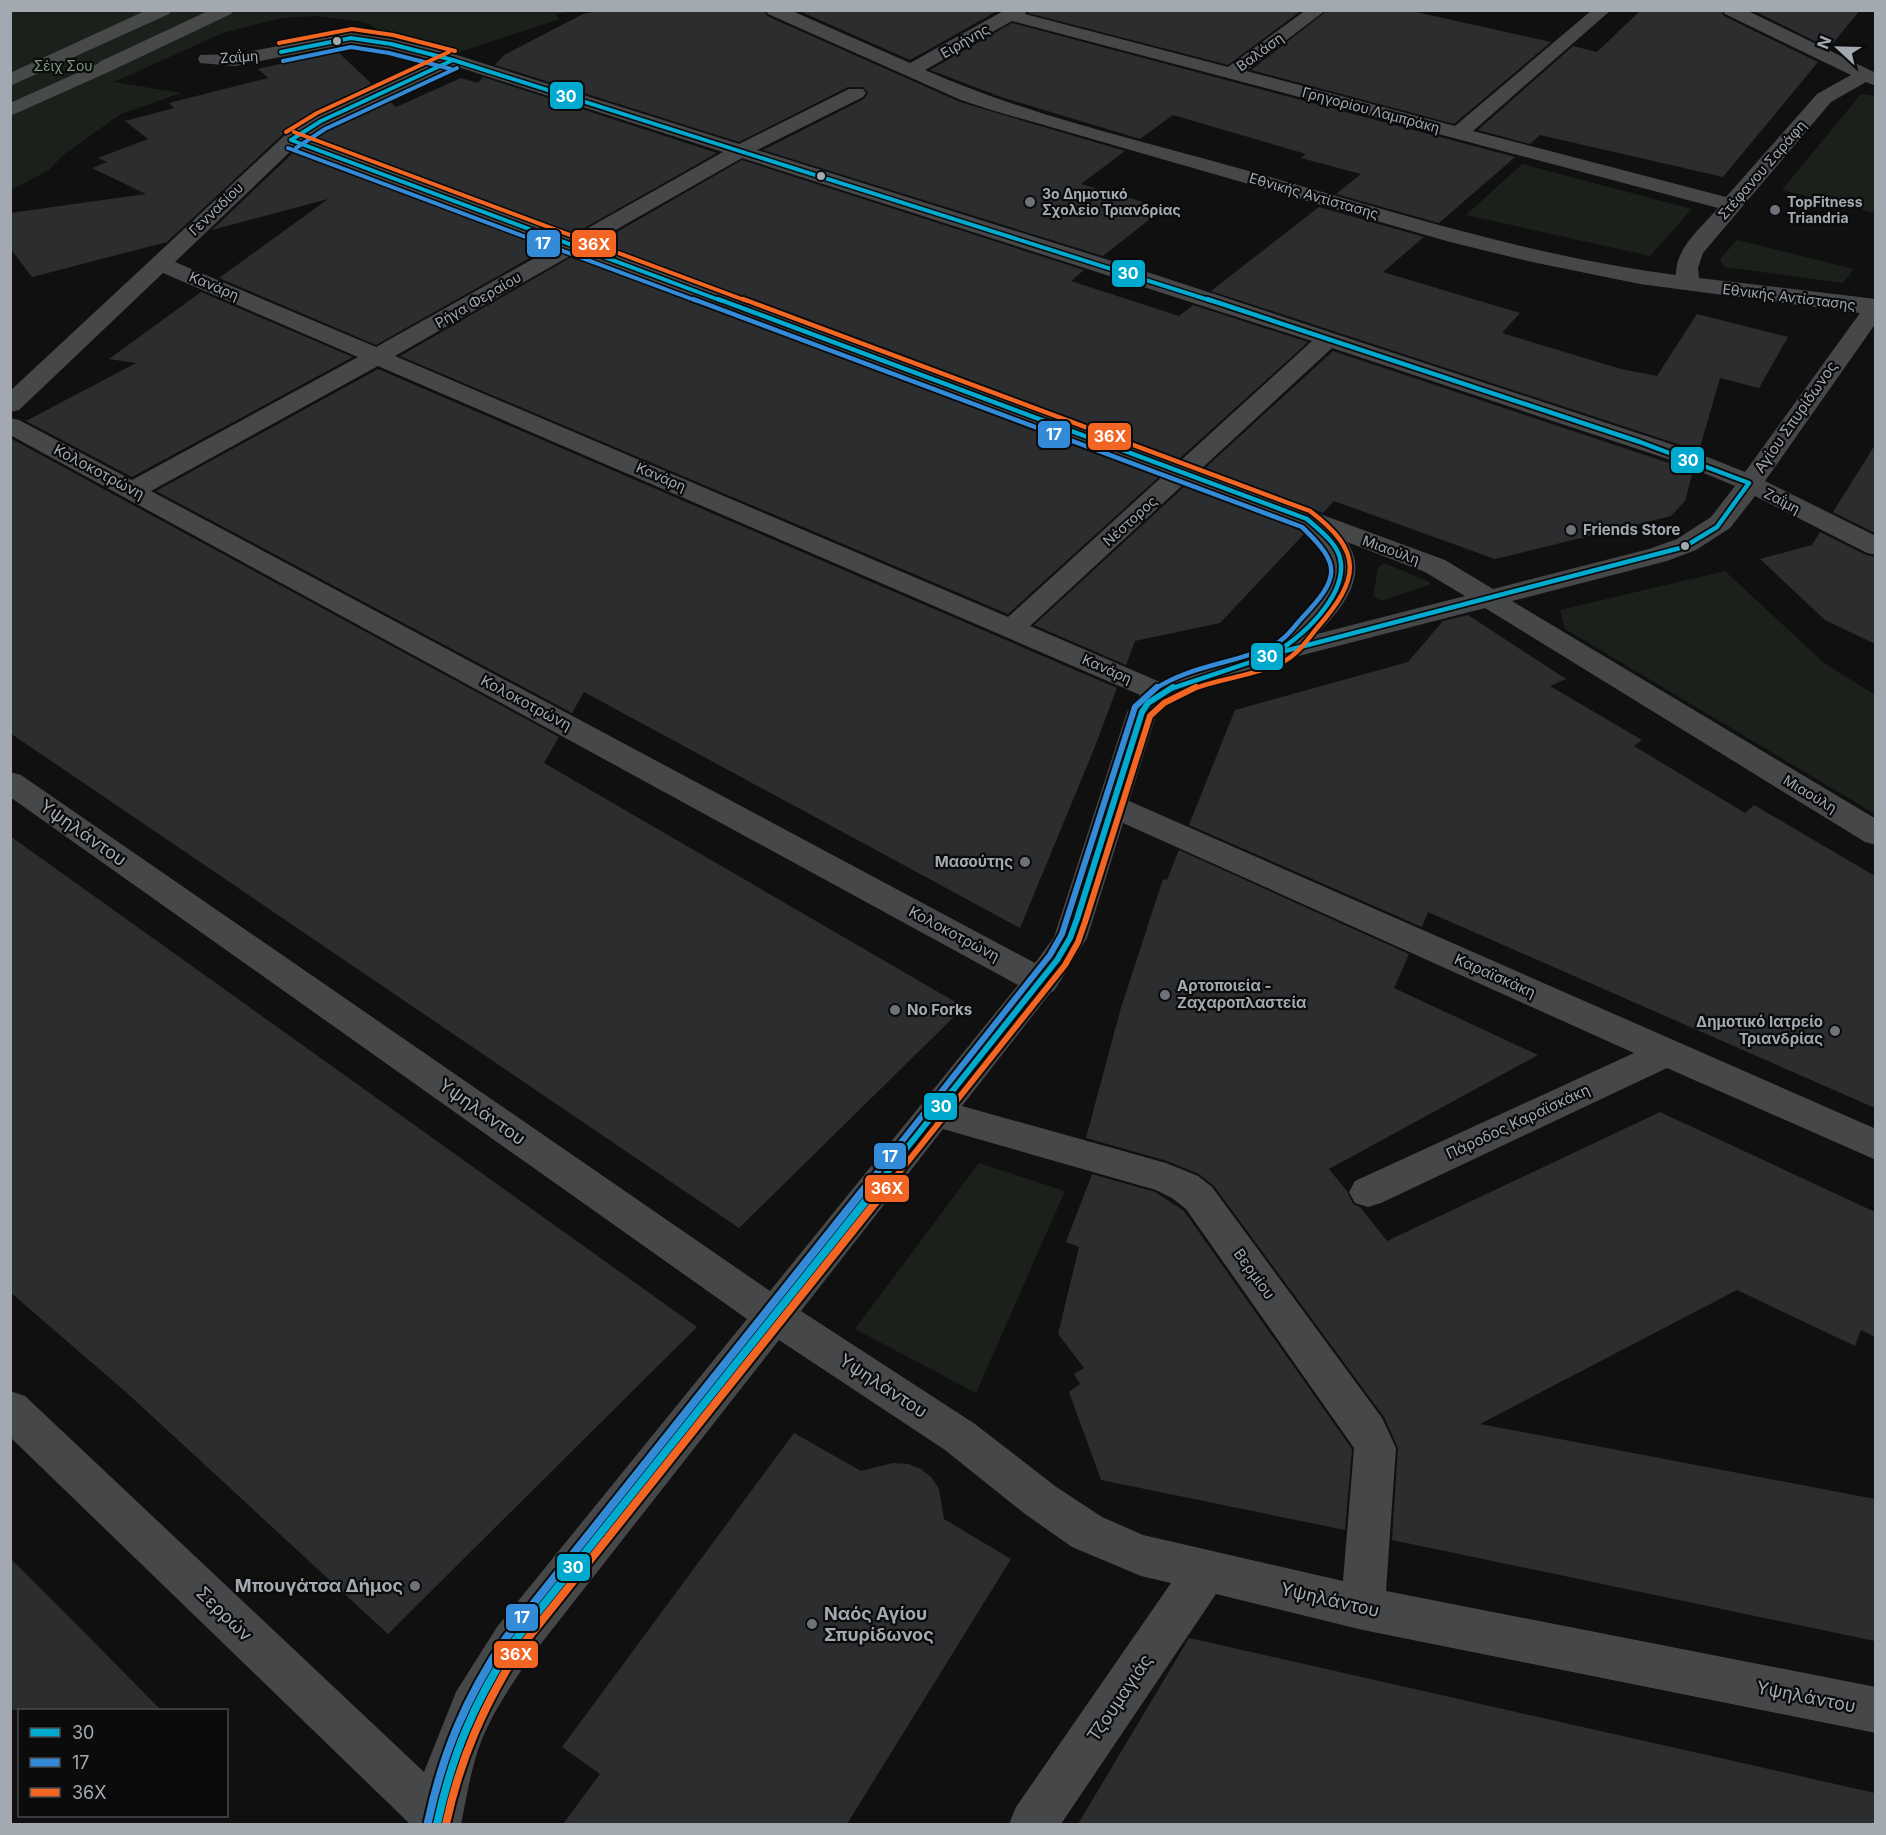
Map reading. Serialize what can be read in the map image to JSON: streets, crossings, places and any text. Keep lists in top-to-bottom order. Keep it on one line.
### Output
{"streets":{"street":["Ειρήνης","Βαλάση","Ζαΐμη","Γρηγορίου Λαμπράκη","Στέφανου Σαράφη","Εθνικής Αντίστασης","Γενναδίου","Κανάρη","Ρήγα Φεραίου","Αγίου Σπυρίδωνος","Κολοκοτρώνη","Νέστορος","Μιαούλη","Υψηλάντου","Καραϊσκάκη","Πάροδος Καραϊσκάκη","Βερμίου","Σερρών","Τζουμαγιάς"]},"crossings":[["Ειρήνης","Γρηγορίου Λαμπράκη"],["Ειρήνης","Εθνικής Αντίστασης"],["Βαλάση","Γρηγορίου Λαμπράκη"],["Ζαΐμη","Γενναδίου"],["Ζαΐμη","Ρήγα Φεραίου"],["Ζαΐμη","Αγίου Σπυρίδωνος"],["Ζαΐμη","Νέστορος"],["Γρηγορίου Λαμπράκη","Στέφανου Σαράφη"],["Στέφανου Σαράφη","Εθνικής Αντίστασης"],["Εθνικής Αντίστασης","Αγίου Σπυρίδωνος"],["Γενναδίου","Κανάρη"],["Γενναδίου","Μιαούλη"],["Κανάρη","Ρήγα Φεραίου"],["Κανάρη","Αγίου Σπυρίδωνος"],["Κανάρη","Νέστορος"],["Ρήγα Φεραίου","Κολοκοτρώνη"],["Ρήγα Φεραίου","Μιαούλη"],["Αγίου Σπυρίδωνος","Κολοκοτρώνη"],["Αγίου Σπυρίδωνος","Μιαούλη"],["Αγίου Σπυρίδωνος","Υψηλάντου"],["Αγίου Σπυρίδωνος","Καραϊσκάκη"],["Αγίου Σπυρίδωνος","Βερμίου"],["Αγίου Σπυρίδωνος","Σερρών"],["Νέστορος","Μιαούλη"],["Υψηλάντου","Βερμίου"],["Υψηλάντου","Τζουμαγιάς"],["Καραϊσκάκη","Πάροδος Καραϊσκάκη"]],"parks":["Σέιχ Σου"],"places":["3ο Δημοτικό Σχολείο Τριανδρίας","TopFitness Triandria","Friends Store","Μασούτης","Αρτοποιεία - Ζαχαροπλαστεία","No Forks","Δημοτικό Ιατρείο Τριανδρίας","Μπουγάτσα Δήμος","Ναός Αγίου Σπυρίδωνος"],"lines":["transit line 36Χ","transit line 30","transit line 17"],"legend":["30","17","36Χ"],"north":"left"}
